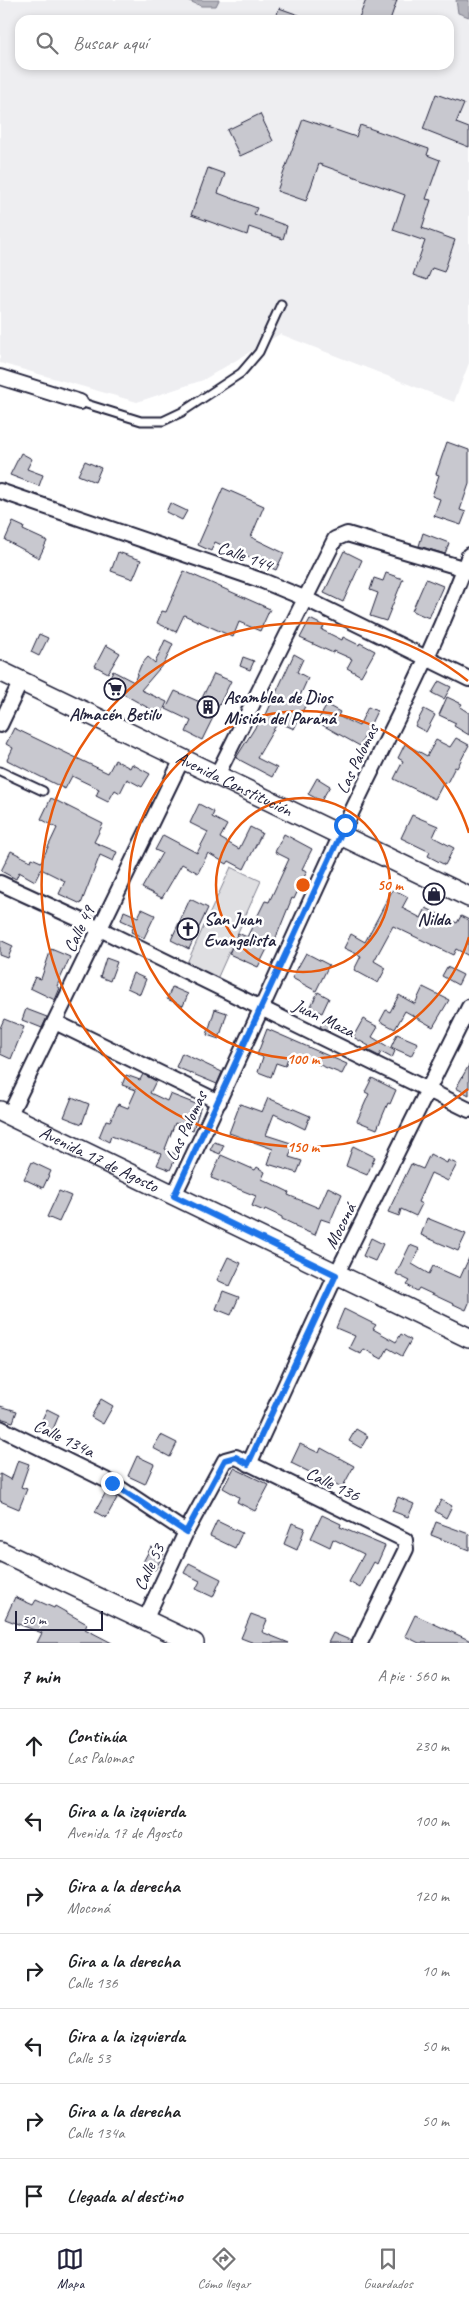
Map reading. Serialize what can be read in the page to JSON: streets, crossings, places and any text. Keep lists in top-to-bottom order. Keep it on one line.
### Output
{"streets":{"main road":["Avenida Constitución","Avenida 17 de Agosto"],"street":["Calle 144","Las Palomas","Calle 49","Juan Maza","Moconá","Calle 134a","Calle 136","Calle 53"]},"crossings":[["Calle 144","Las Palomas"],["Las Palomas","Avenida Constitución"],["Las Palomas","Juan Maza"],["Las Palomas","Avenida 17 de Agosto"],["Avenida Constitución","Calle 49"],["Calle 49","Juan Maza"],["Calle 49","Avenida 17 de Agosto"],["Juan Maza","Moconá"],["Avenida 17 de Agosto","Moconá"],["Moconá","Calle 136"],["Calle 134a","Calle 53"],["Calle 136","Calle 53"]],"places":{"supermarket":["Almacén Betilu"],"building":["Asamblea de Dios Misión del Paraná"],"shop":["Nilda"],"church":["San Juan Evangelista"]},"scale_bar":"50 m","page":{"search":"Buscar aquí","scale":"50 m","heading":["7 min","A pie · 560 m"],"list":[["Continúa","Las Palomas","230 m"],["Gira a la izquierda","Avenida 17 de Agosto","100 m"],["Gira a la derecha","Moconá","120 m"],["Gira a la derecha","Calle 136","10 m"],["Gira a la izquierda","Calle 53","50 m"],["Gira a la derecha","Calle 134a","50 m"],"Llegada al destino"],"nav":["Mapa","Cómo llegar","Guardados"]},"rings":["50 m","100 m","150 m"]}
